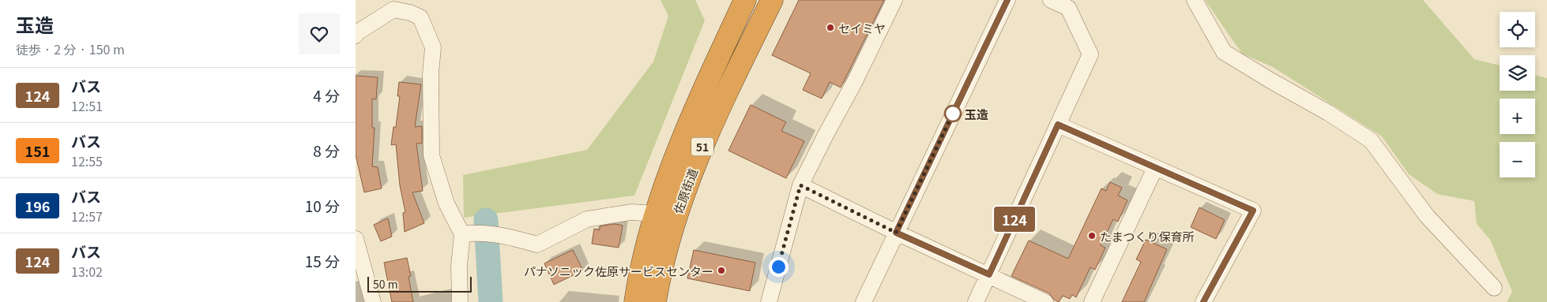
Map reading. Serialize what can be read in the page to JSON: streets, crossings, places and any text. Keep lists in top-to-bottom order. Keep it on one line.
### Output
{"streets":{"highway":["51","佐原街道"]},"places":["セイミヤ","玉造","たまつくり保育所","パナソニック佐原サービスセンター"],"lines":["bus line 124"],"scale_bar":"50 m","page":{"heading":["玉造","徒歩 · 2 分 · 150 m"],"on_map":"124","map_buttons":["+","−"],"list":[{"mark":"124","name":"バス","note":"12:51","value":"4 分"},{"mark":"151","name":"バス","note":"12:55","value":"8 分"},{"mark":"196","name":"バス","note":"12:57","value":"10 分"},{"mark":"124","name":"バス","note":"13:02","value":"15 分"}],"scale":"50 m"}}
